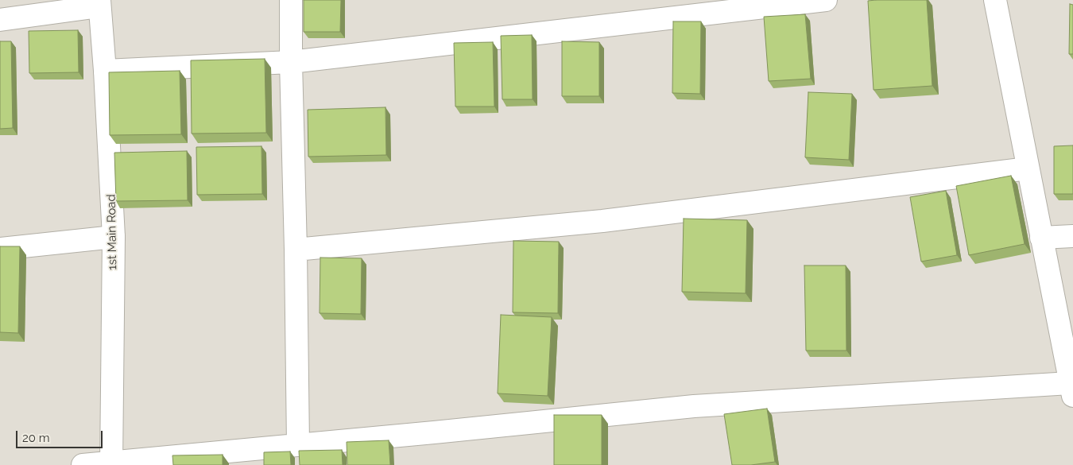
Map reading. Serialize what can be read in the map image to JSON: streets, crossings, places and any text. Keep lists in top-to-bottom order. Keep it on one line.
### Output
{"streets":{"street":["1st Main Road"]},"scale_bar":"20 m"}
